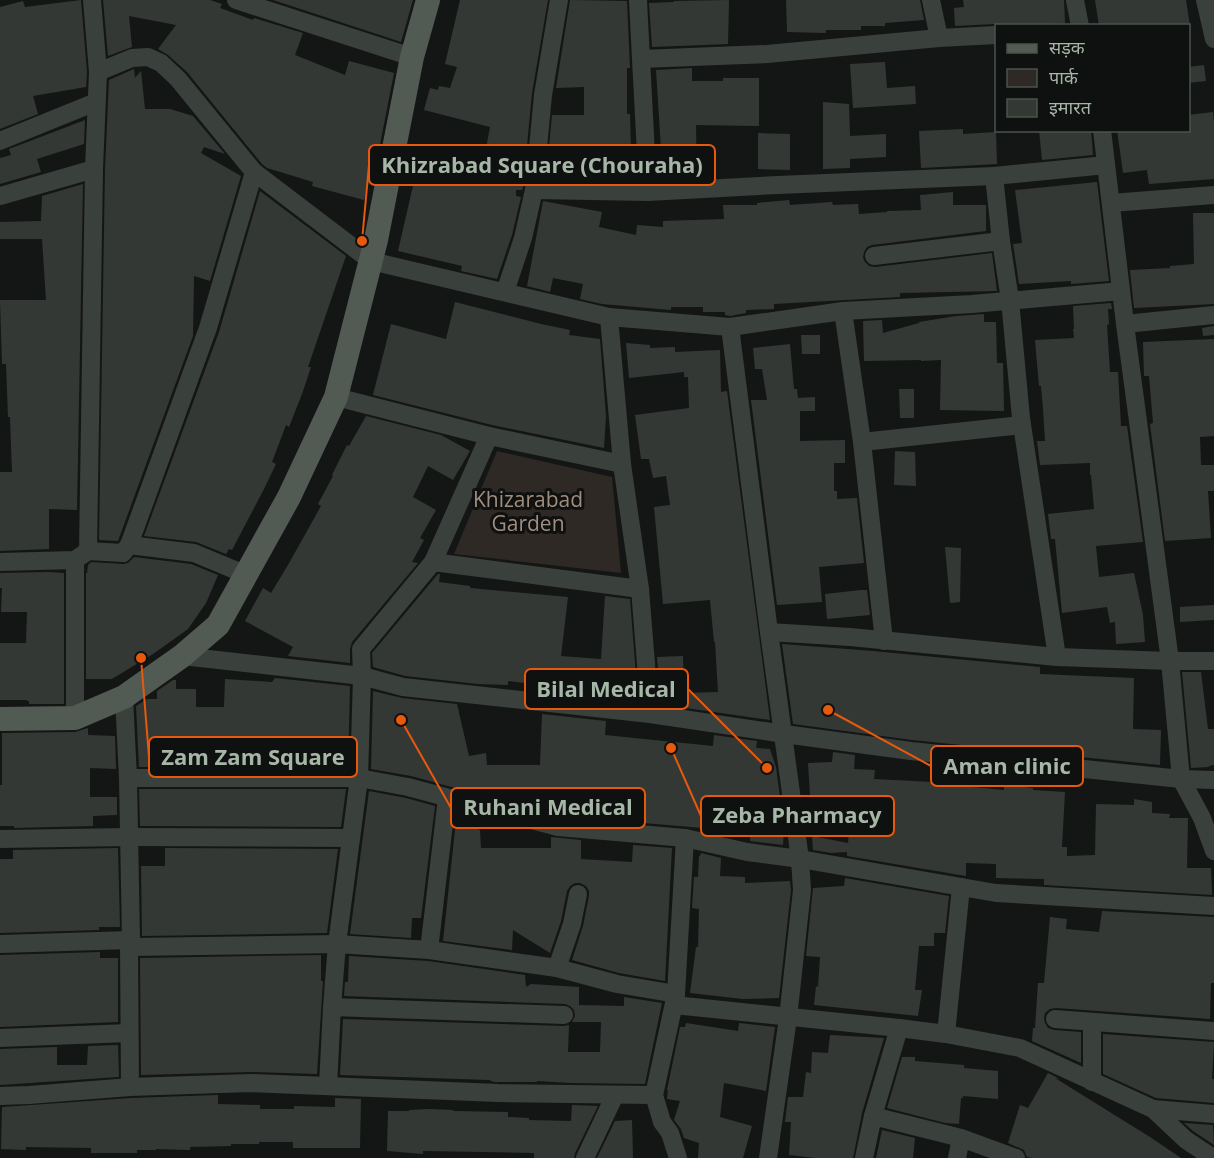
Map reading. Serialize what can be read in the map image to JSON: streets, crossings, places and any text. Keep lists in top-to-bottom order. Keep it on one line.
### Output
{"parks":["Khizarabad Garden"],"places":["Khizrabad Square (Chouraha)","Zam Zam Square","Aman clinic","Ruhani Medical","Zeba Pharmacy","Bilal Medical"],"legend":["सड़क","पार्क","इमारत"]}
